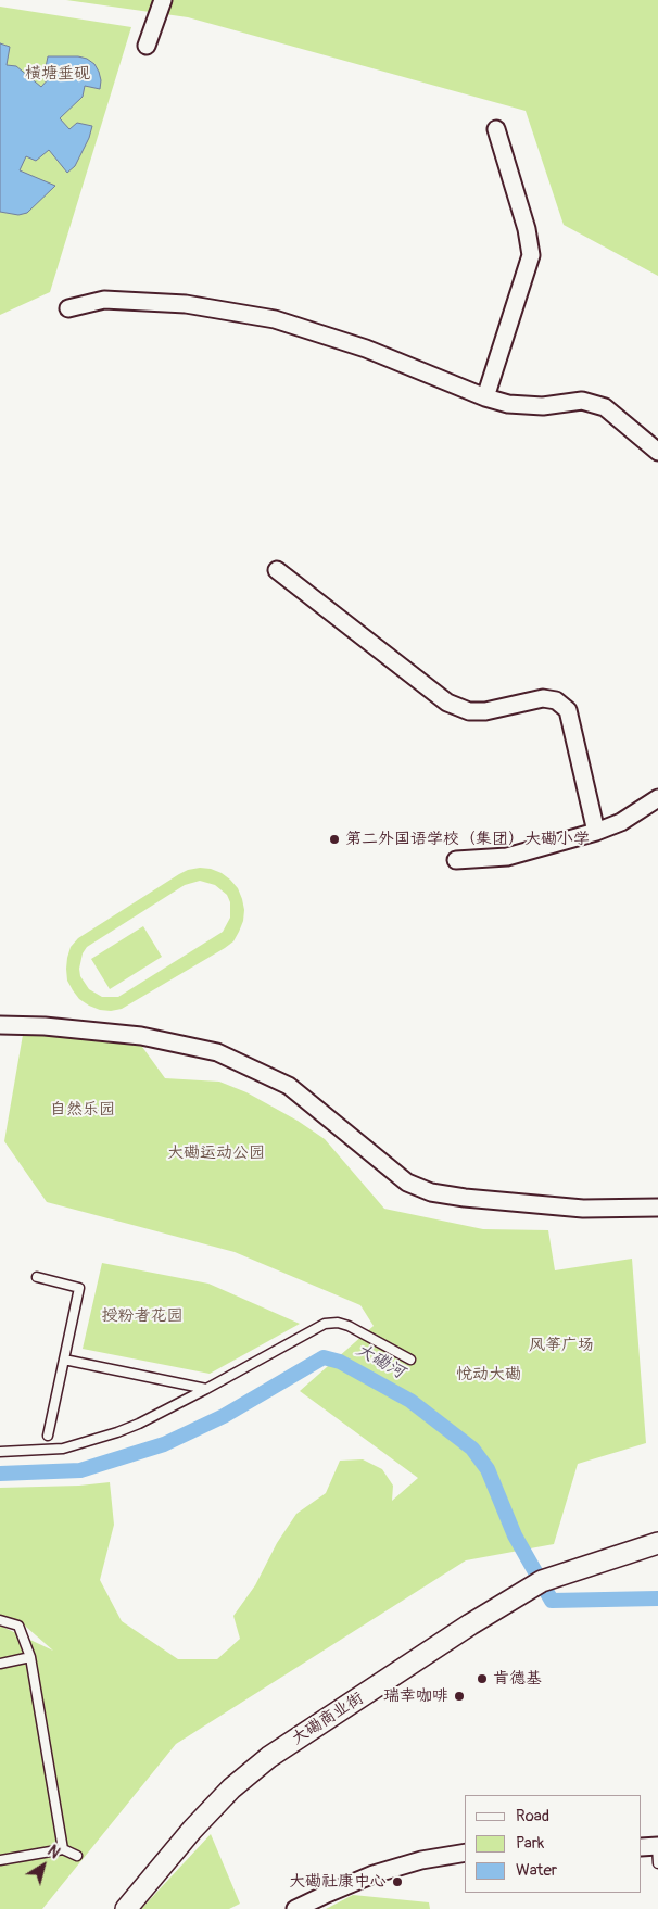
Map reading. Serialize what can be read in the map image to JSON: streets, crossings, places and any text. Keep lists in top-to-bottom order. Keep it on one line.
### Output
{"streets":{"street":["大磡商业街"]},"water":["大磡河"],"parks":["横塘垂砚","自然乐园","大磡运动公园","授粉者花园","风筝广场","悦动大磡"],"places":["第二外国语学校（集团）大磡小学","肯德基","瑞幸咖啡","大磡社康中心"],"legend":["Road","Park","Water"],"north":"top right"}
